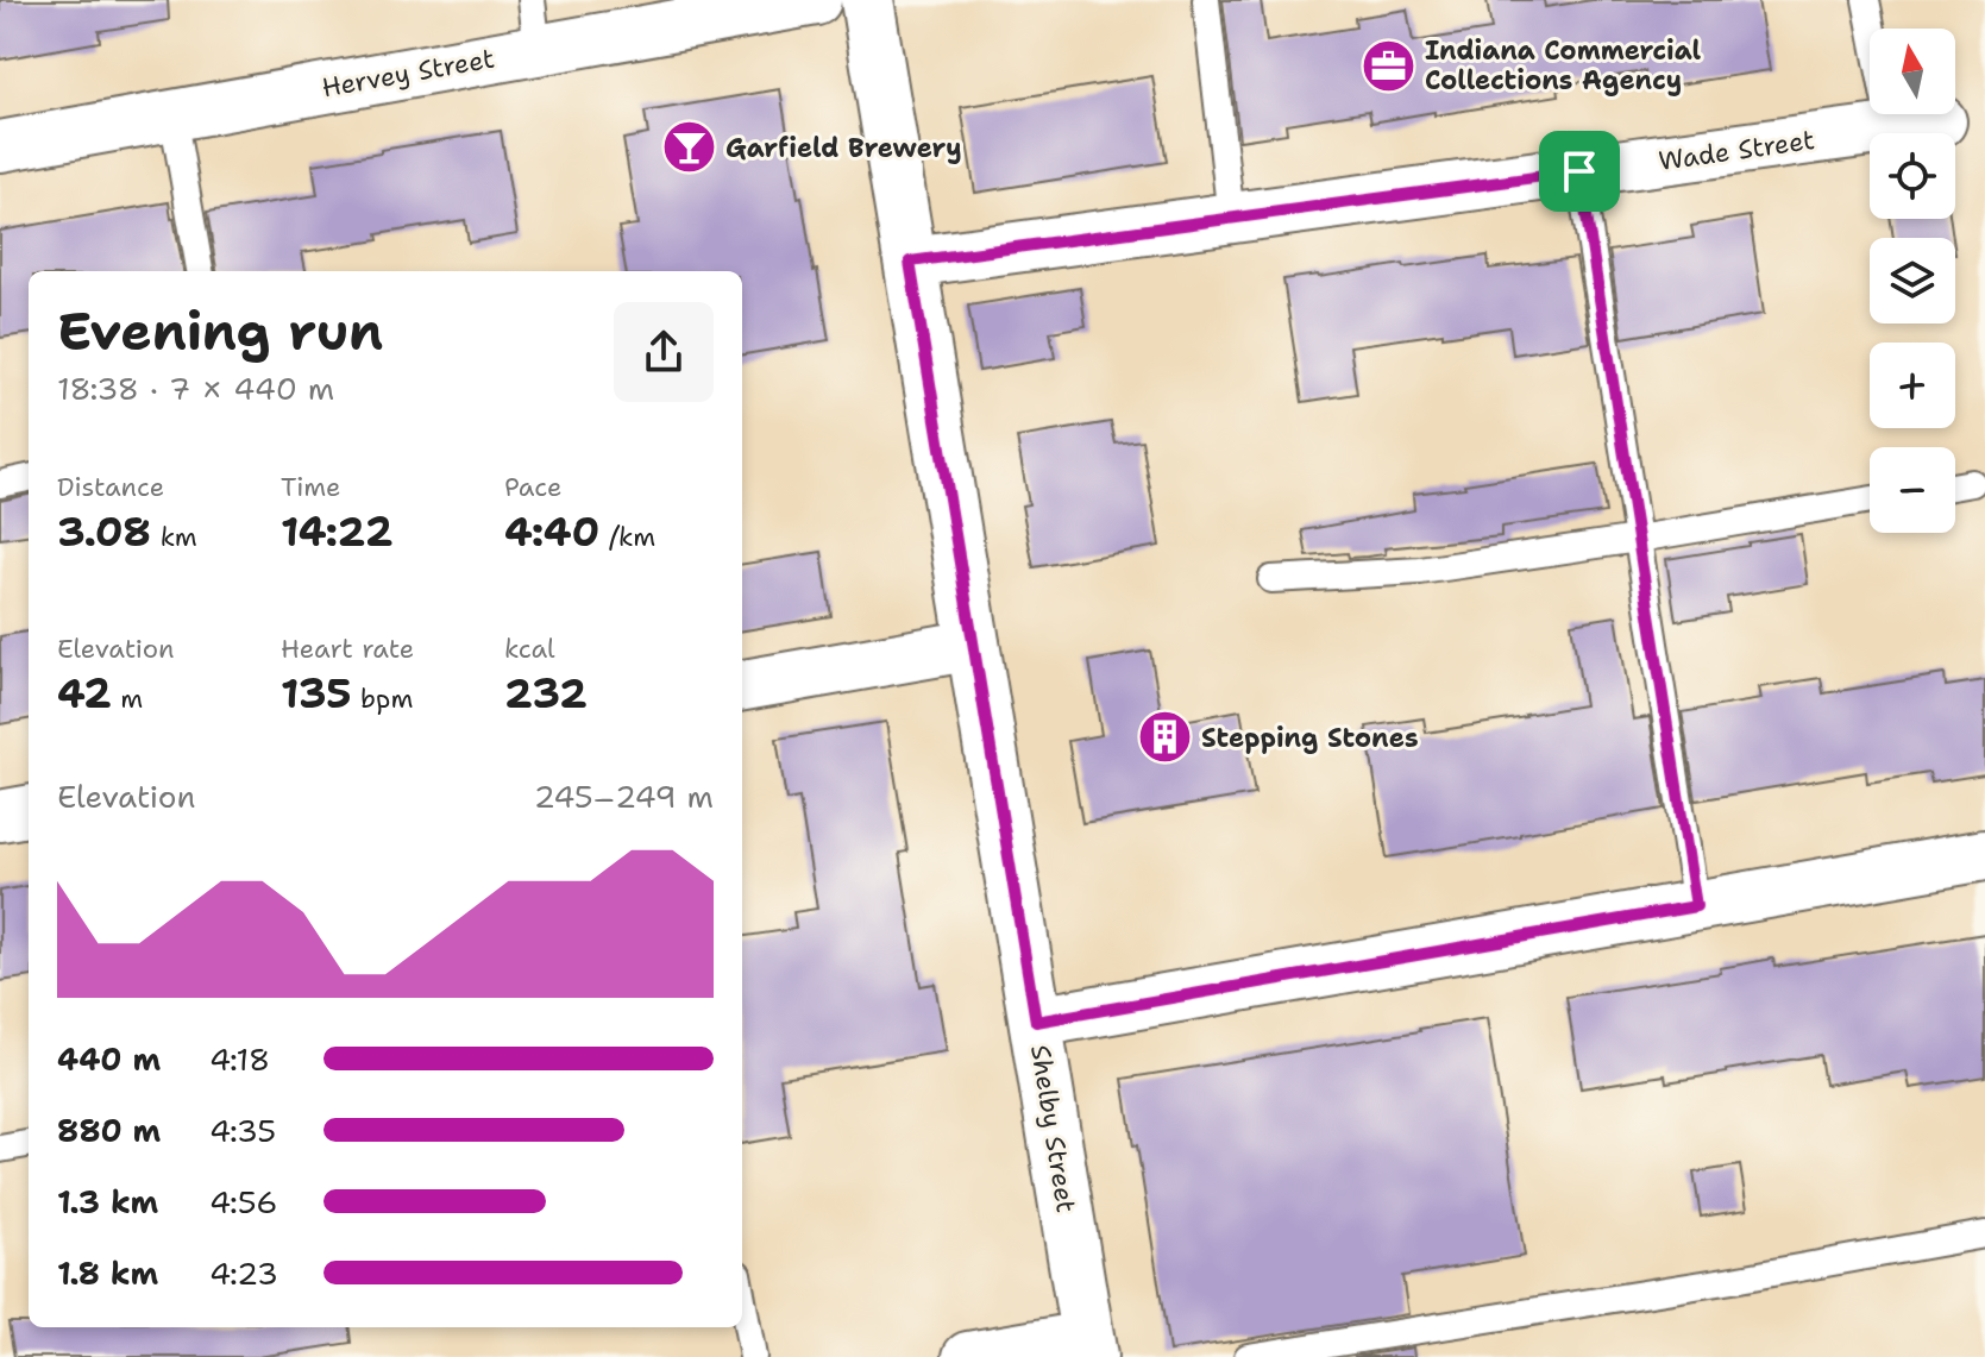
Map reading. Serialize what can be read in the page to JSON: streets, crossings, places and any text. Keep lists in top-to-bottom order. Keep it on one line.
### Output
{"streets":{"main road":["Shelby Street"],"street":["Hervey Street","Wade Street"]},"crossings":[["Wade Street","Shelby Street"]],"places":{"office":["Indiana Commercial Collections Agency"],"bar":["Garfield Brewery"],"building":["Stepping Stones"]},"north":"top","page":{"map_buttons":["+","−"],"heading":["Evening run","18:38 · 7 × 440 m"],"stats":[["Distance","3.08 km"],["Time","14:22"],["Pace","4:40 /km"],["Elevation","42 m"],["Heart rate","135 bpm"],["kcal","232"]],"chart":["Elevation","245–249 m"],"list":[{"name":"440 m","note":"4:18"},{"name":"880 m","note":"4:35"},{"name":"1.3 km","note":"4:56"},{"name":"1.8 km","note":"4:23"}]}}
